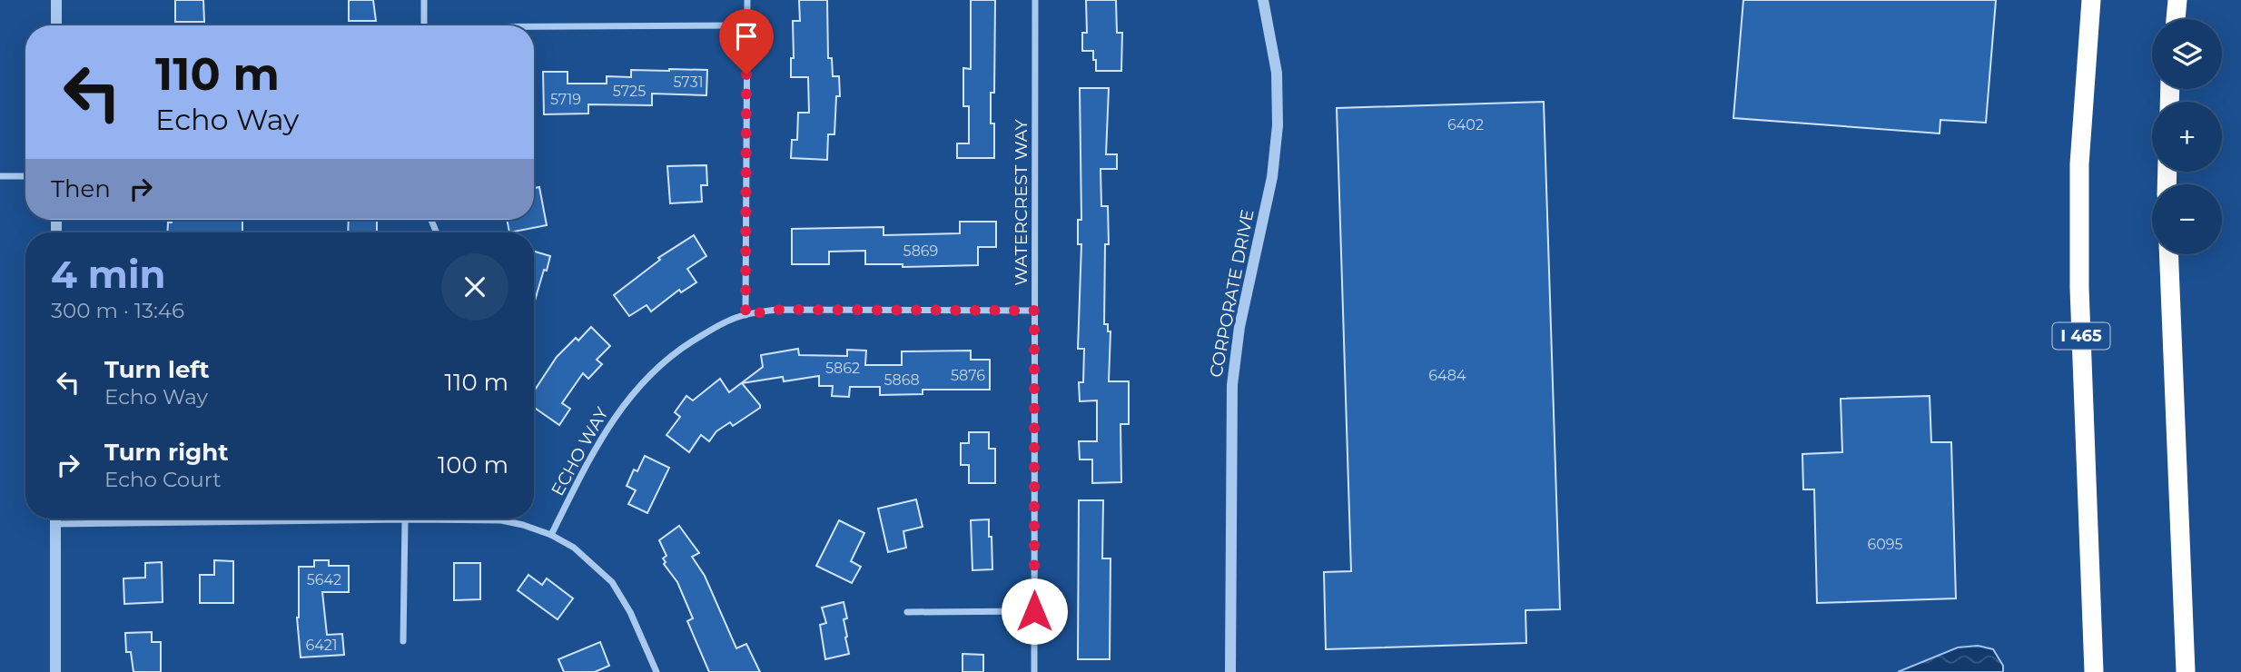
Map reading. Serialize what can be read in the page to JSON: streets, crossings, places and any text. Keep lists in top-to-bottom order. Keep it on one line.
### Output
{"streets":{"highway":["I 465"],"street":["WATERCREST WAY","CORPORATE DRIVE","ECHO WAY"]},"crossings":[["WATERCREST WAY","ECHO WAY"]],"house_numbers":["5731","5725","5719","6402","5869","5862","5876","6484","5868","6095","5642","6421"],"page":{"map_buttons":["+","−"],"turn":["110 m","Echo Way"],"then":"Then","heading":["4 min","300 m · 13:46"],"list":[{"name":"Turn left","note":"Echo Way","value":"110 m"},{"name":"Turn right","note":"Echo Court","value":"100 m"}]}}
